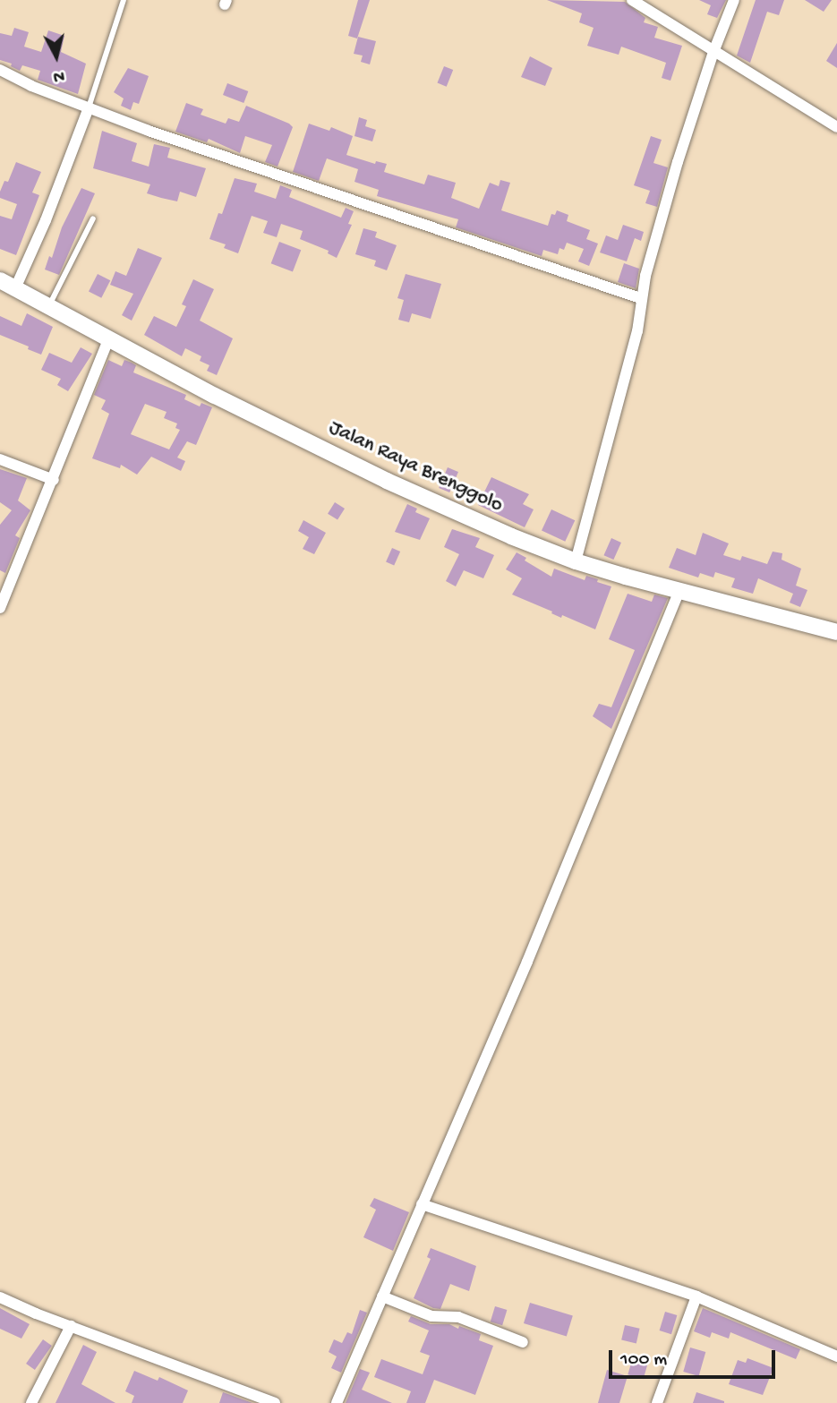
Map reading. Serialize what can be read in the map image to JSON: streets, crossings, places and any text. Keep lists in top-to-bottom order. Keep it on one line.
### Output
{"streets":{"main road":["Jalan Raya Brenggolo"]},"scale_bar":"100 m","north":"bottom"}
